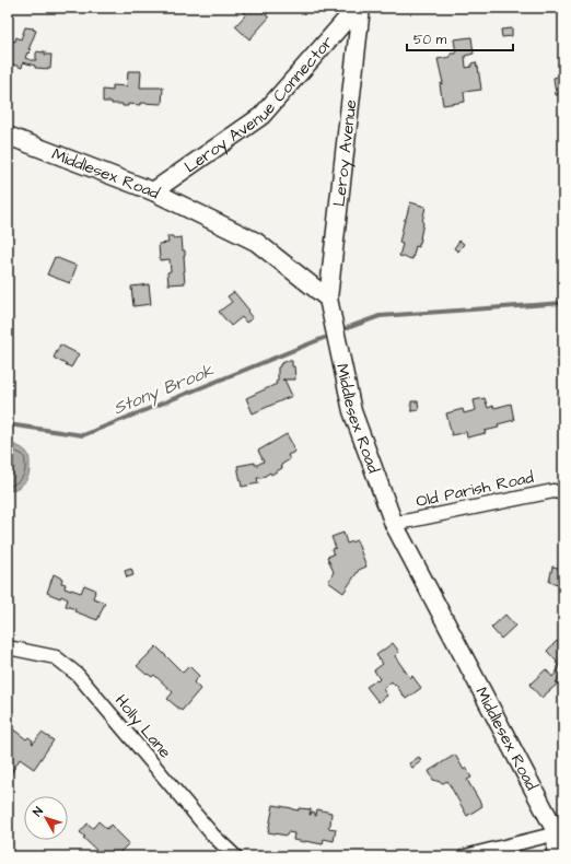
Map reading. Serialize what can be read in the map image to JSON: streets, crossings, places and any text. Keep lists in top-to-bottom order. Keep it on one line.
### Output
{"streets":{"main road":["Leroy Avenue Connector","Leroy Avenue","Middlesex Road"],"street":["Old Parish Road","Holly Lane"]},"crossings":[["Leroy Avenue Connector","Middlesex Road"],["Leroy Avenue","Middlesex Road"],["Middlesex Road","Old Parish Road"]],"water":["Stony Brook"],"scale_bar":"50 m","north":"top left"}
